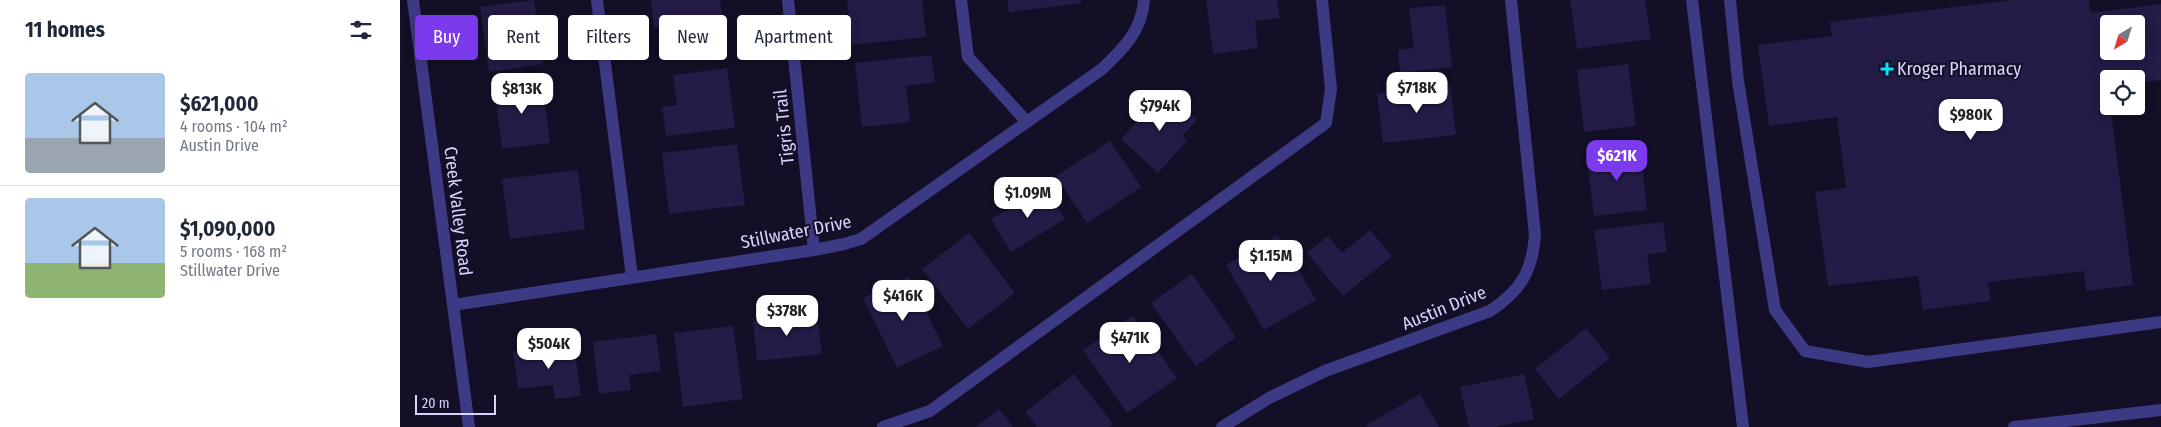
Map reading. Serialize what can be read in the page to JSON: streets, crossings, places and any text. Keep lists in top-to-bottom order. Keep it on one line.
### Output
{"streets":{"street":["Tigris Trail","Creek Valley Road","Stillwater Drive","Austin Drive"]},"crossings":[["Tigris Trail","Stillwater Drive"],["Creek Valley Road","Stillwater Drive"]],"places":{"health":["Kroger Pharmacy"]},"scale_bar":"20 m","north":"bottom left","page":{"heading":"11 homes","chip":["Buy","Rent","Filters","New","Apartment"],"list":[{"name":"$621,000","note":"4 rooms · 104 m² · Austin Drive"},{"name":"$1,090,000","note":"5 rooms · 168 m² · Stillwater Drive"}],"price":["$718K","$813K","$794K","$980K","$621K","$1.09M","$1.15M","$416K","$378K","$471K","$504K"],"scale":"20 m"}}
